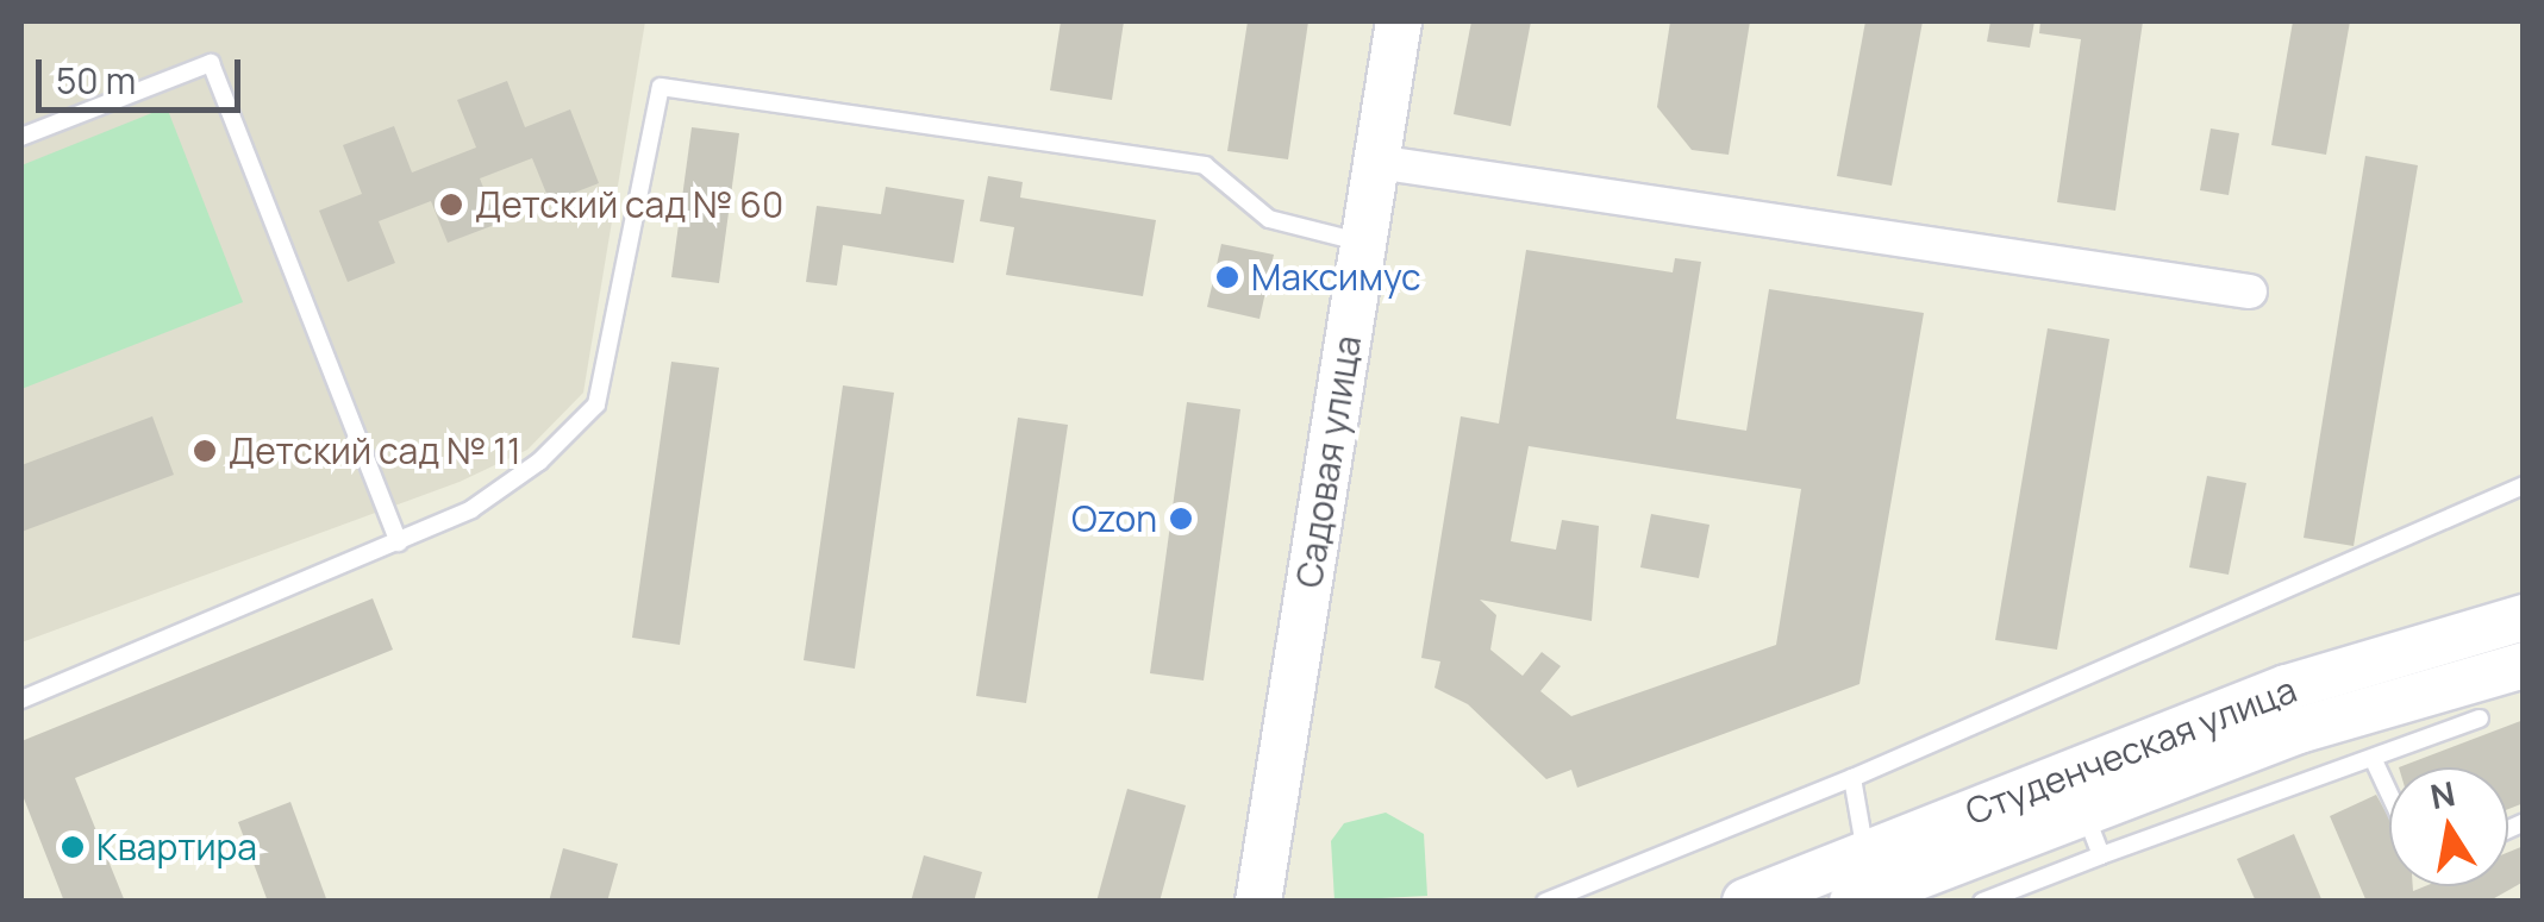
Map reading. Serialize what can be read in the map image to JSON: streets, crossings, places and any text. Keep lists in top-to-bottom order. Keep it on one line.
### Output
{"streets":{"main road":["Садовая улица","Студенческая улица"]},"places":["Детский сад № 60","Максимус","Детский сад № 11","Ozon","Квартира"],"scale_bar":"50 m","north":"top"}
